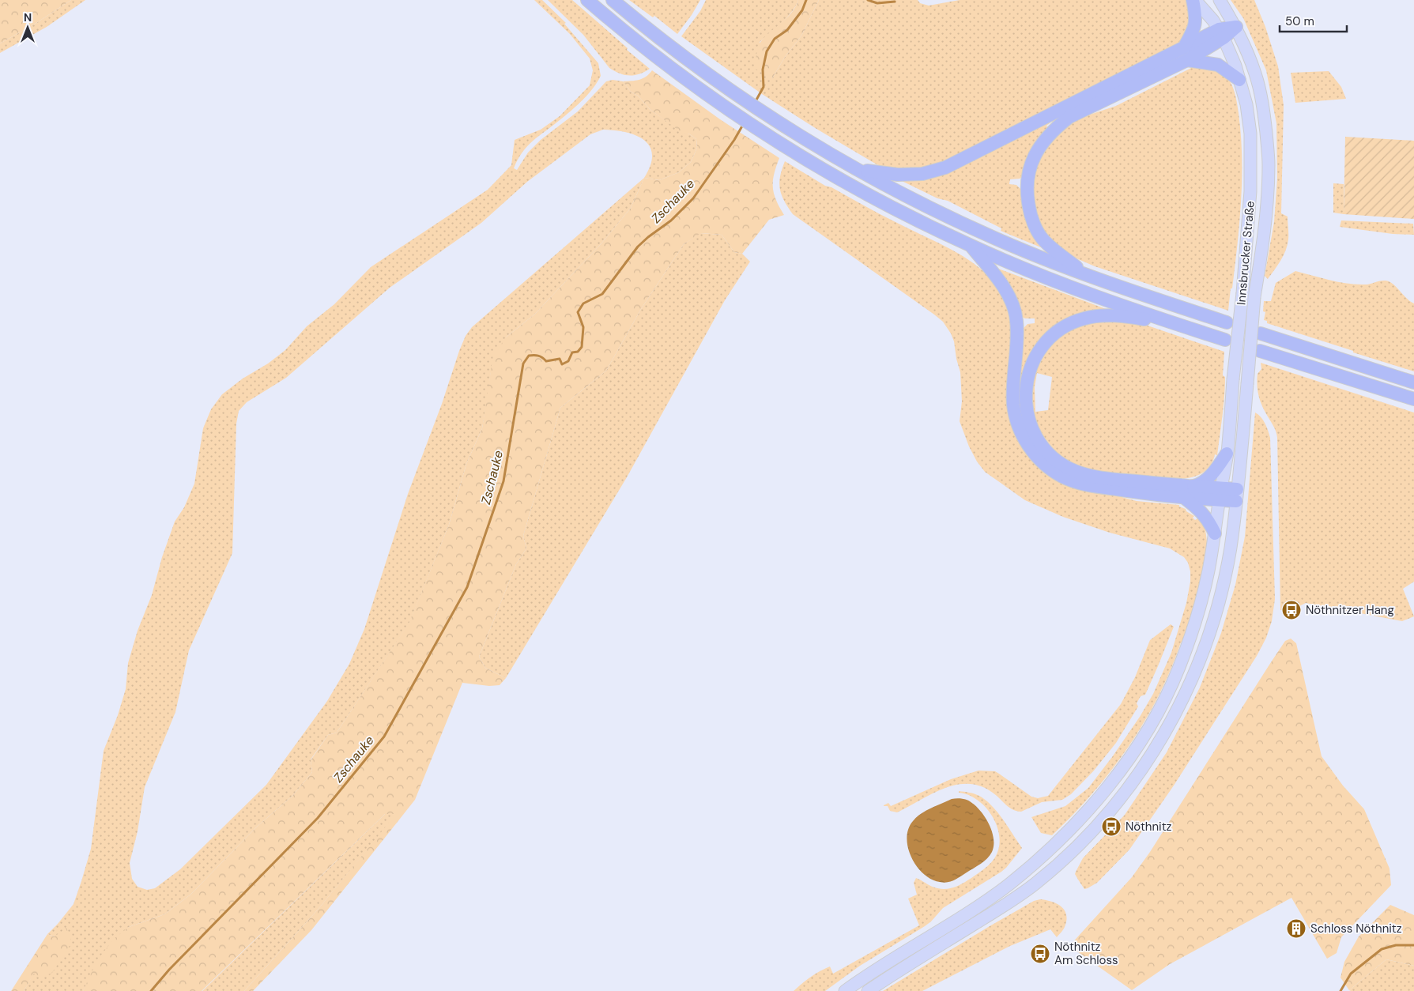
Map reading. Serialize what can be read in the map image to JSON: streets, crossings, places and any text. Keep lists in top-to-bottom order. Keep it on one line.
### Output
{"streets":{"main road":["Innsbrucker Straße"]},"water":["Zschauke"],"places":{"bus stop":["Nöthnitzer Hang","Nöthnitz","Nöthnitz Am Schloss"],"building":["Schloss Nöthnitz"]},"scale_bar":"50 m","north":"top"}
